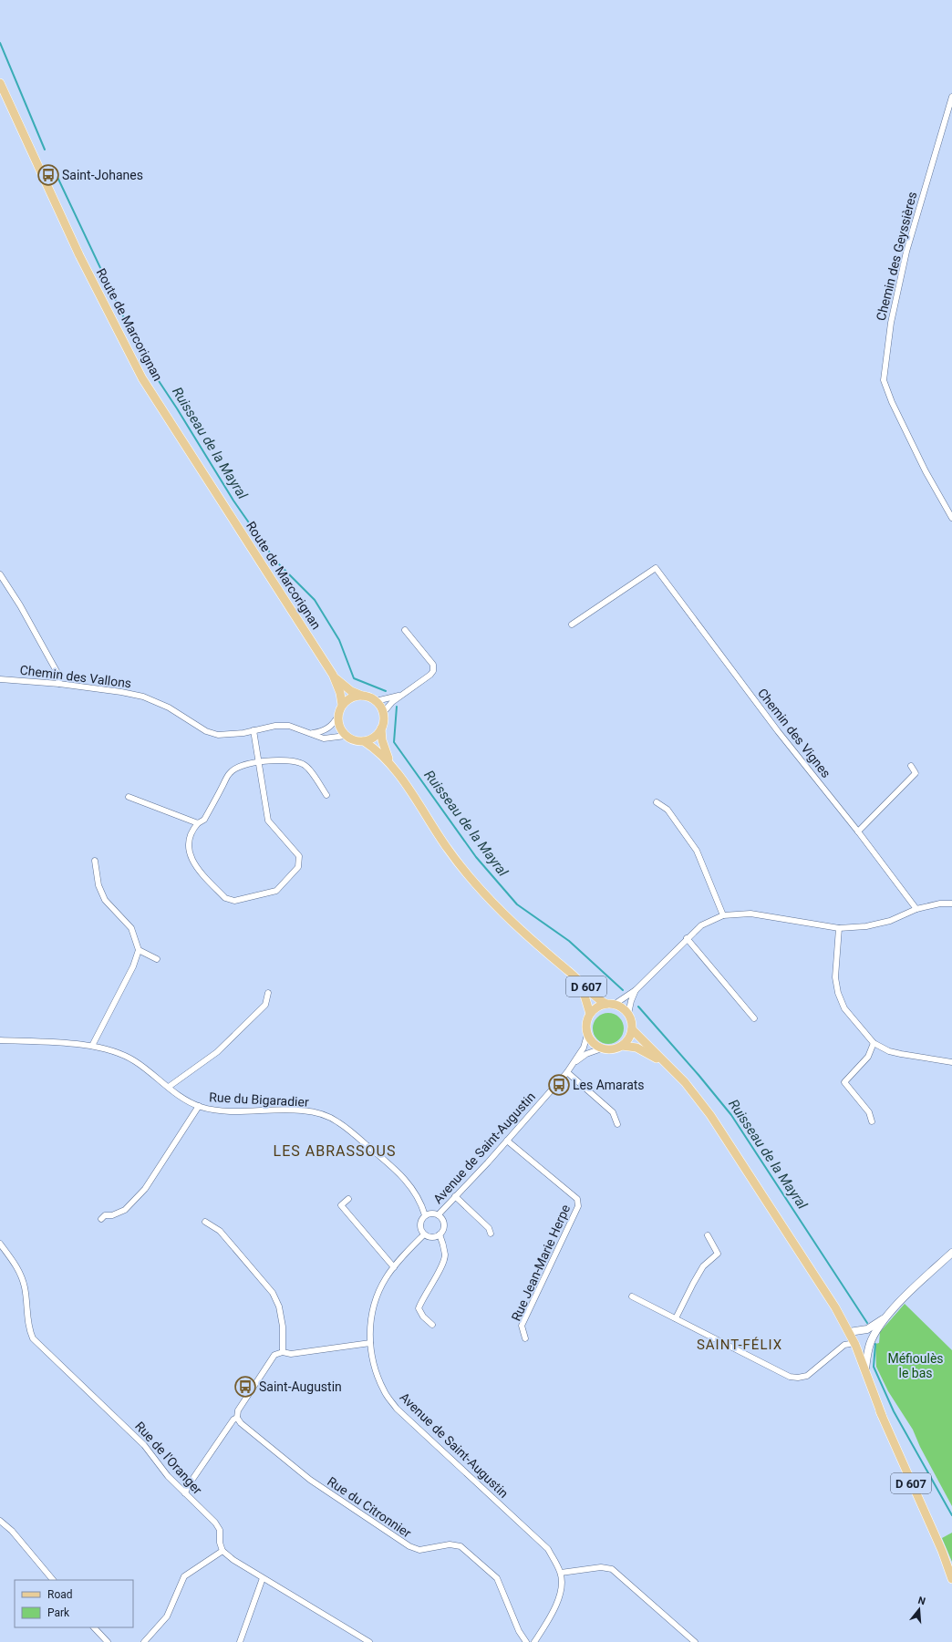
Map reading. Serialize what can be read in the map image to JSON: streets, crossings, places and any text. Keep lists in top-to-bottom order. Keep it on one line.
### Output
{"streets":{"main road":["Route de Marcorignan","D 607"],"street":["Chemin des Geyssières","Chemin des Vallons","Chemin des Vignes","Rue du Bigaradier","Avenue de Saint-Augustin","Rue Jean-Marie Herpe","Rue de l'Oranger","Rue du Citronnier"]},"crossings":[["Route de Marcorignan","Chemin des Vallons"],["Route de Marcorignan","D 607"],["Chemin des Vallons","D 607"],["D 607","Avenue de Saint-Augustin"],["Rue du Bigaradier","Avenue de Saint-Augustin"],["Avenue de Saint-Augustin","Rue Jean-Marie Herpe"]],"districts":["LES ABRASSOUS","SAINT-FÉLIX"],"water":["Ruisseau de la Mayral"],"parks":["Méfioulès le bas"],"places":{"bus stop":["Saint-Johanes","Les Amarats","Saint-Augustin"]},"legend":["Road","Park"],"north":"top"}
